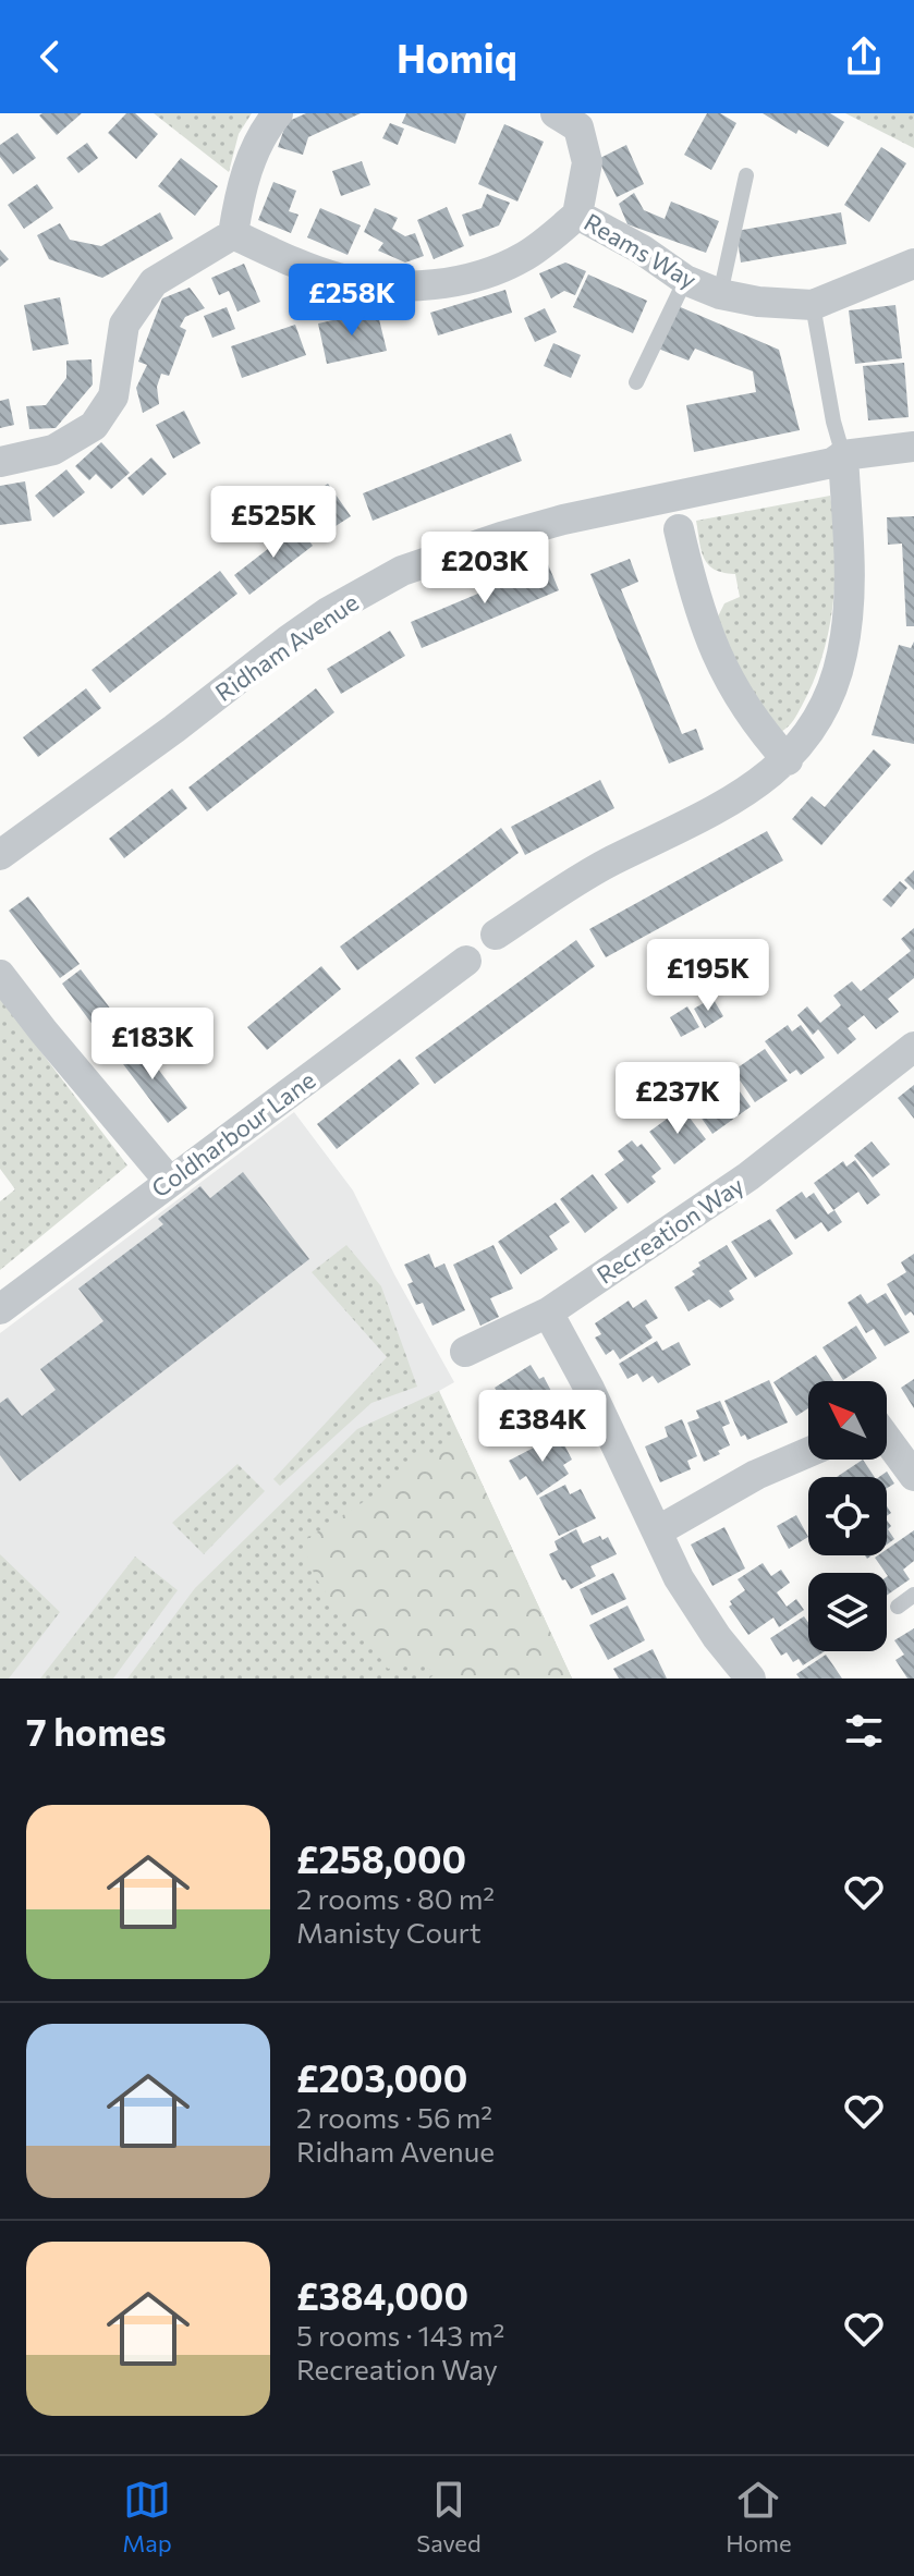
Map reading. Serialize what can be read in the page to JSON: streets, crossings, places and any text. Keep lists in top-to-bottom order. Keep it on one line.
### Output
{"streets":{"street":["Reams Way","Ridham Avenue","Coldharbour Lane","Recreation Way"]},"north":"top left","page":{"header":"Homiq","price":["£258K","£525K","£203K","£195K","£183K","£237K","£384K"],"heading":"7 homes","list":[{"name":"£258,000","note":"2 rooms · 80 m² · Manisty Court"},{"name":"£203,000","note":"2 rooms · 56 m² · Ridham Avenue"},{"name":"£384,000","note":"5 rooms · 143 m² · Recreation Way"}],"tabs":["Map","Saved","Home"]}}
